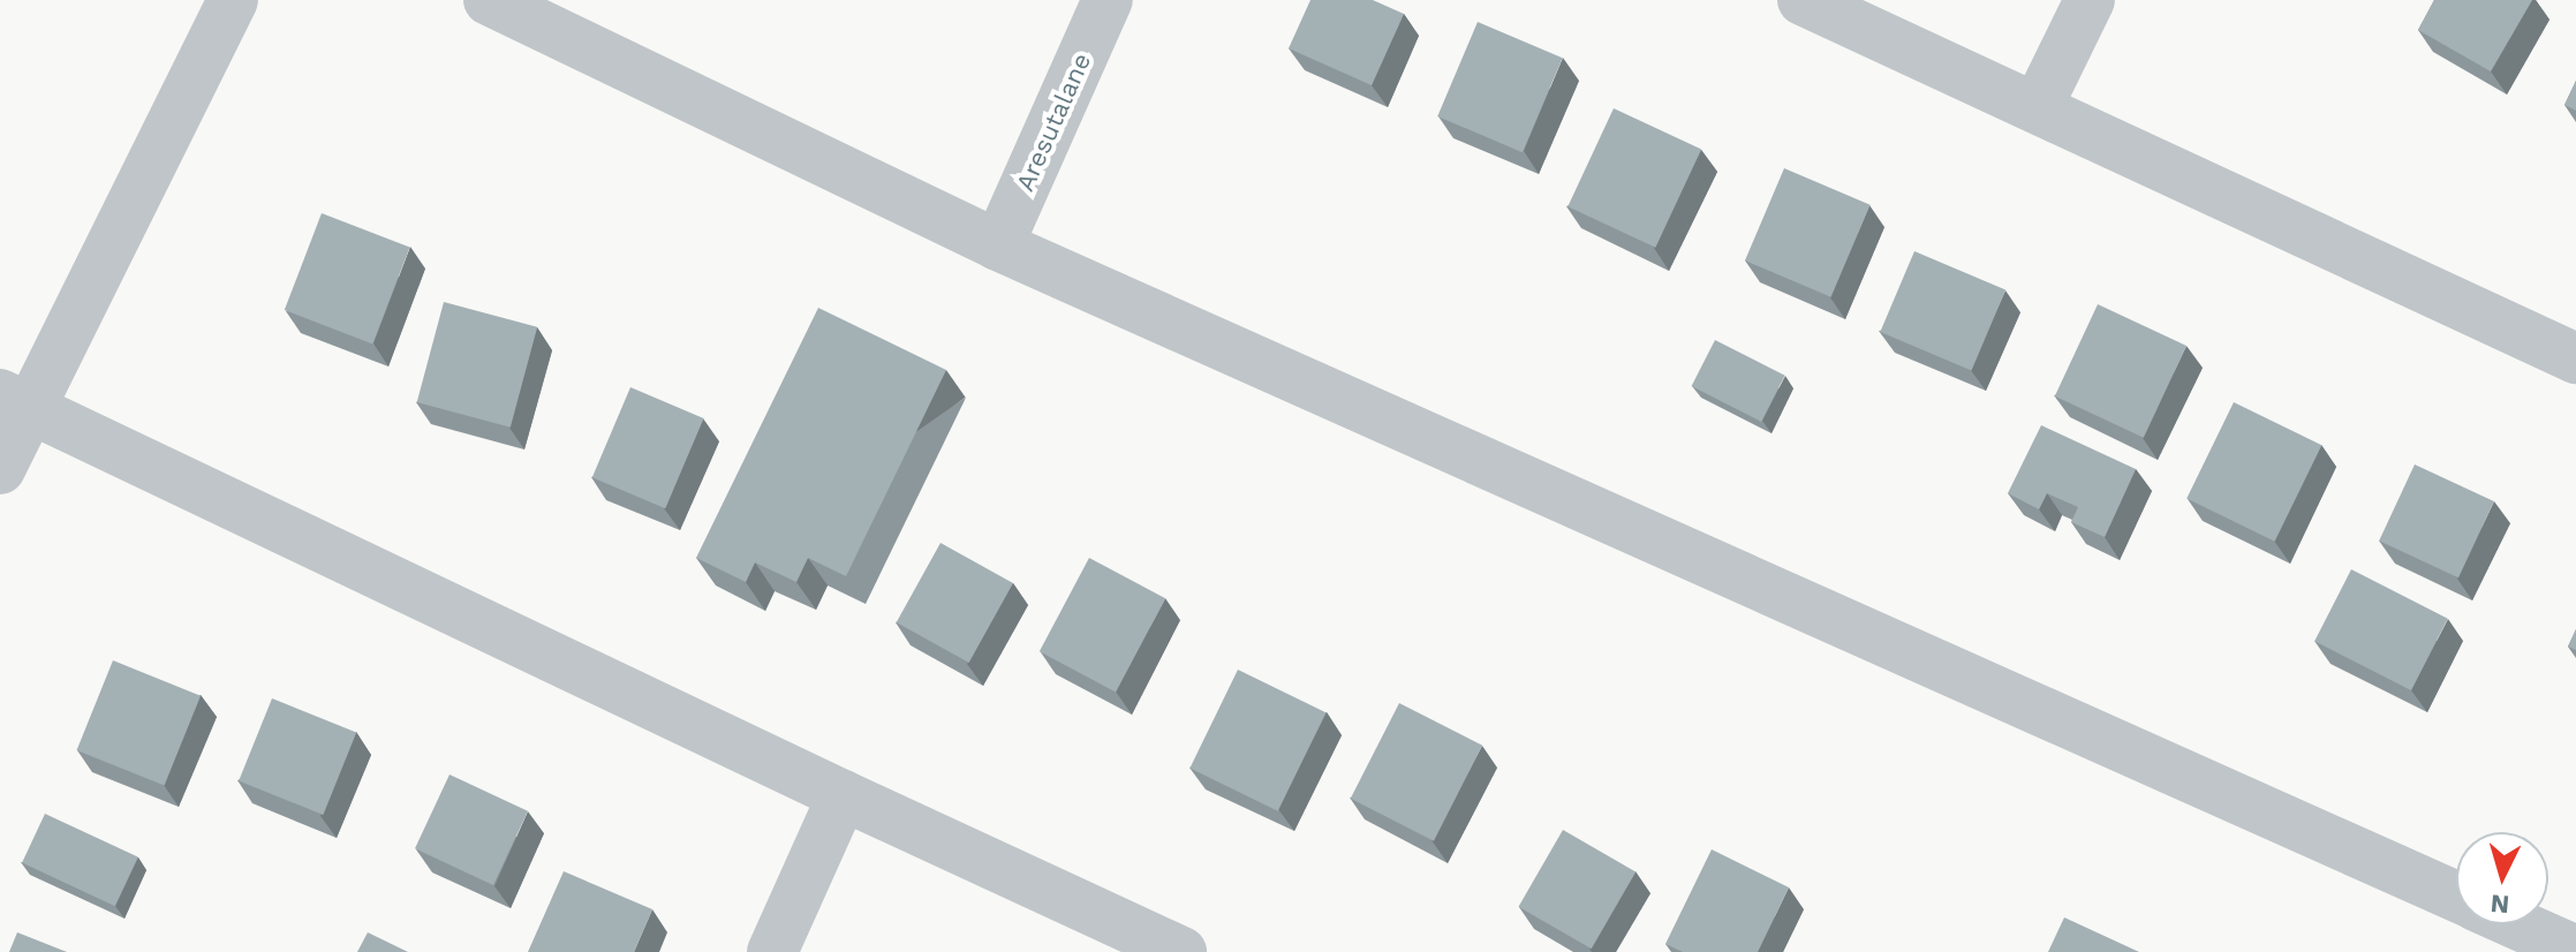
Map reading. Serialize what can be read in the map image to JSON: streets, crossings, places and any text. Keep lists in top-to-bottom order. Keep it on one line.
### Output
{"streets":{"street":["Aresutalane"]},"north":"bottom"}
